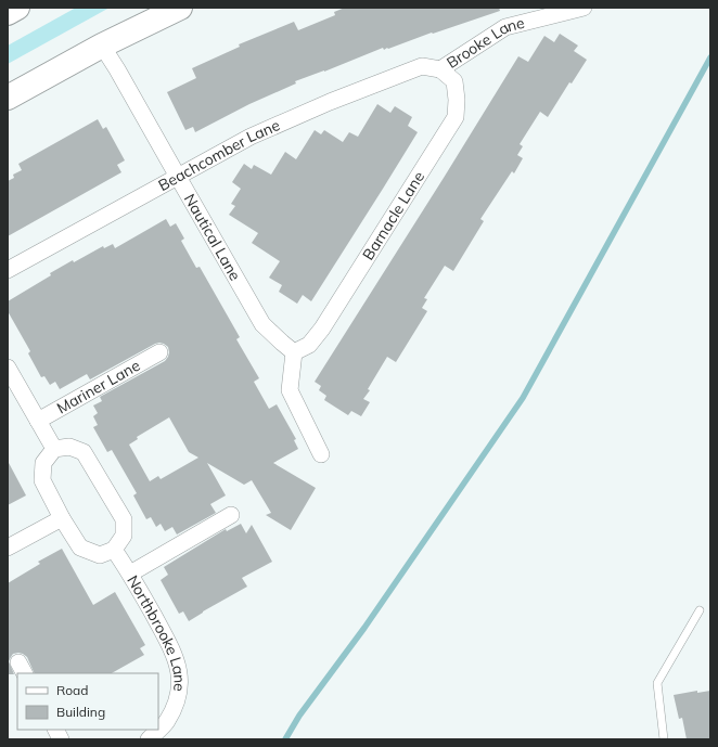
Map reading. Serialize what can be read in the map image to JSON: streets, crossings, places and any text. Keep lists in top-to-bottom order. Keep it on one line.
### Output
{"streets":{"street":["Brooke Lane","Beachcomber Lane","Barnacle Lane","Nautical Lane","Mariner Lane","Northbrooke Lane"]},"crossings":[["Brooke Lane","Beachcomber Lane"],["Brooke Lane","Barnacle Lane"],["Beachcomber Lane","Barnacle Lane"],["Beachcomber Lane","Nautical Lane"],["Barnacle Lane","Nautical Lane"]],"legend":["Road","Building"]}
